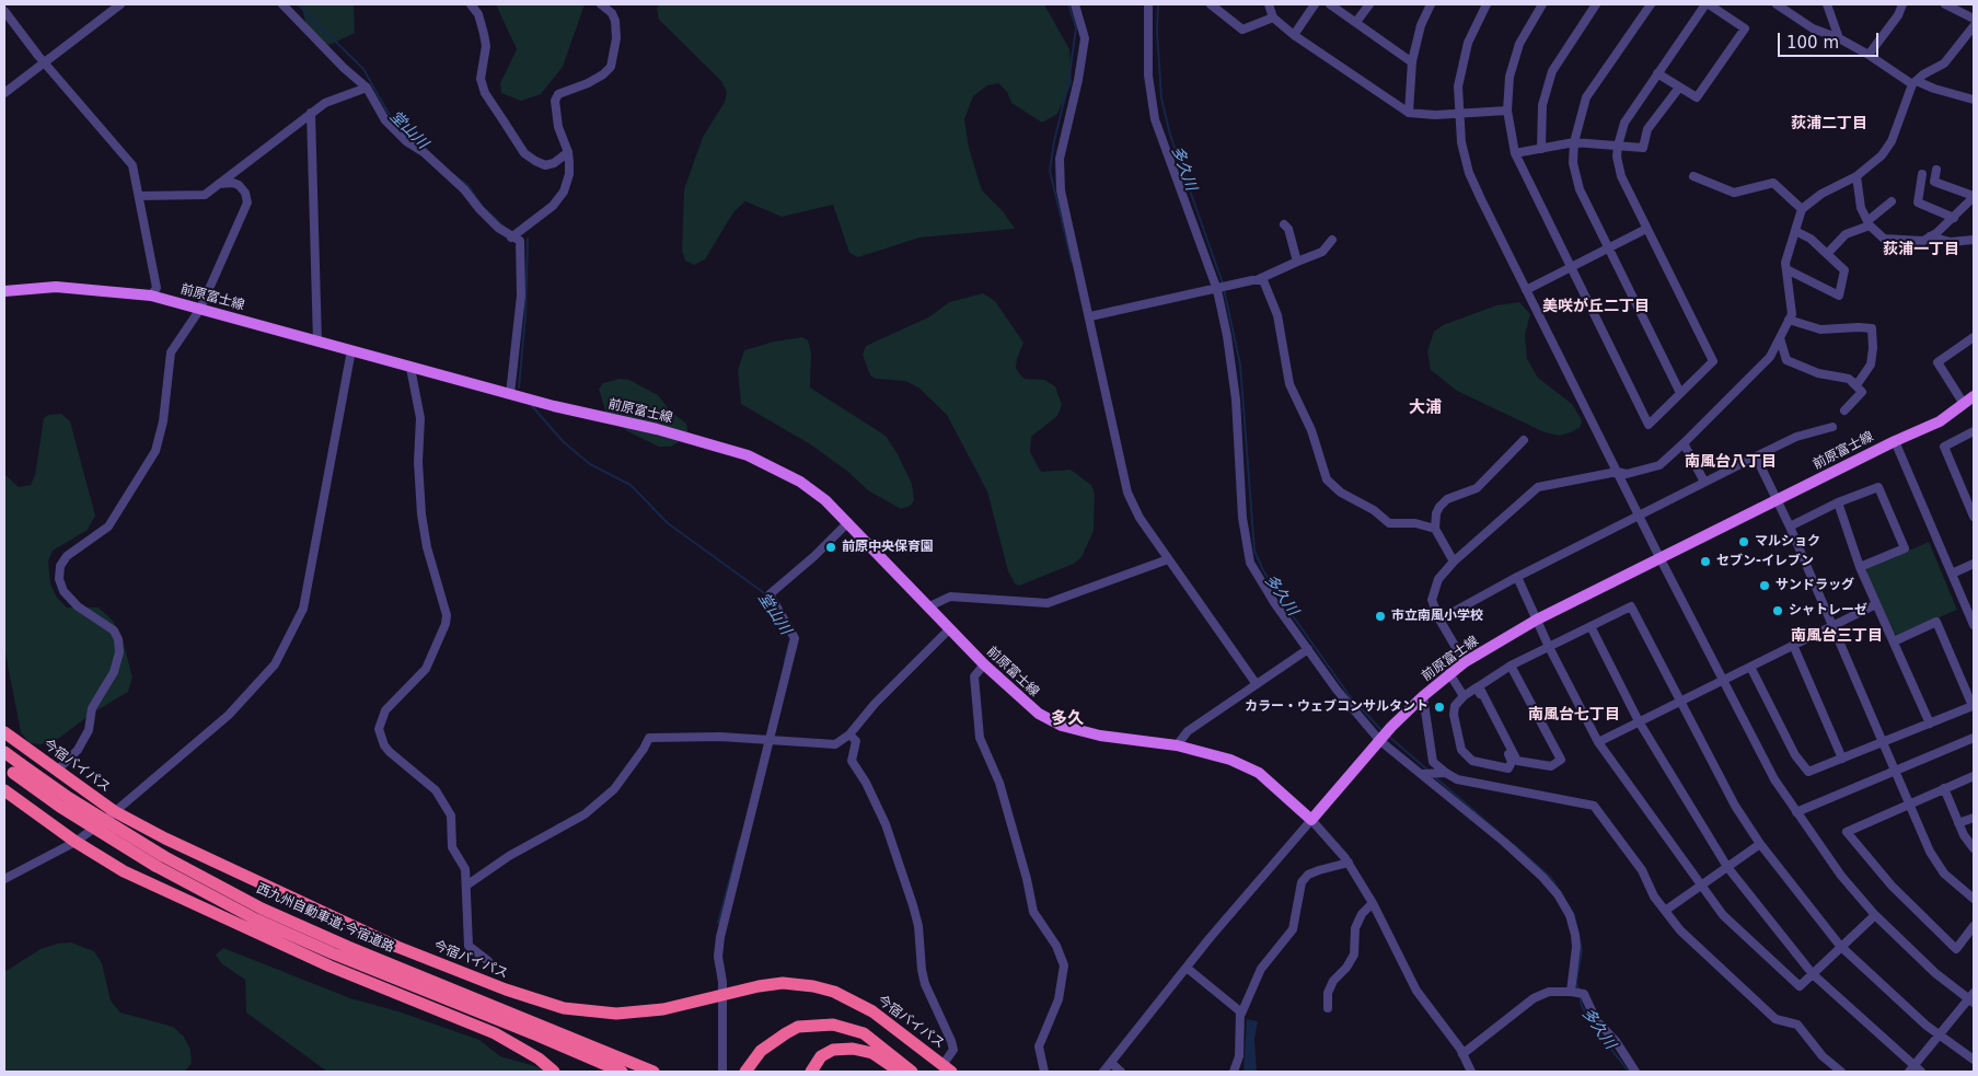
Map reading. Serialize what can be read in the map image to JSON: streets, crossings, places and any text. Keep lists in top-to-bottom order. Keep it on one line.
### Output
{"streets":{"highway":["今宿バイパス","西九州自動車道;今宿道路"],"main road":["前原富士線"]},"districts":["荻浦二丁目","荻浦一丁目","美咲が丘二丁目","大浦","南風台八丁目","南風台三丁目","南風台七丁目","多久"],"water":["堂山川","多久川"],"places":["マルショク","前原中央保育園","セブン-イレブン","サンドラッグ","シャトレーゼ","市立南風小学校","カラー・ウェブコンサルタント"],"scale_bar":"100 m"}
